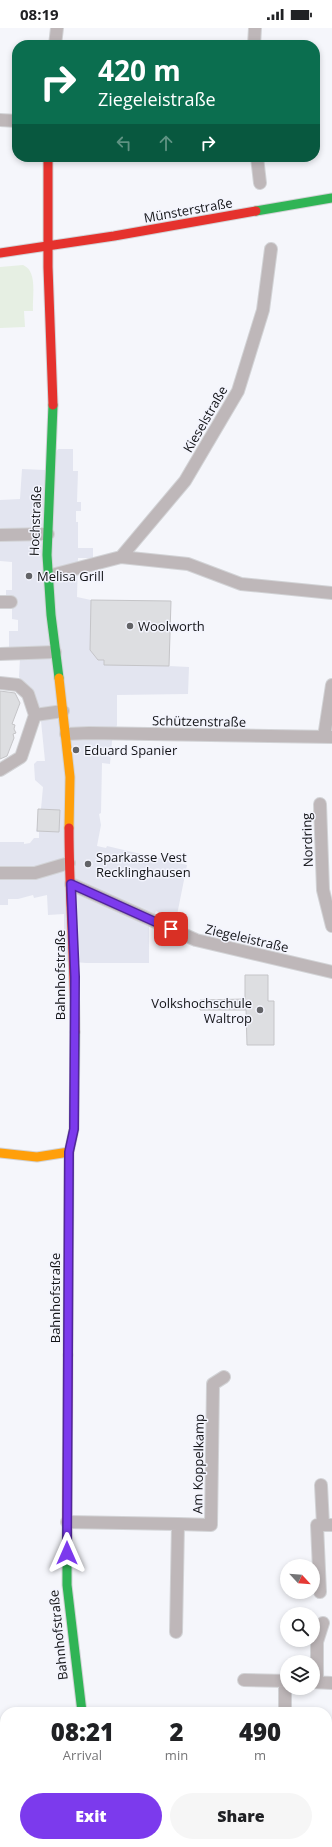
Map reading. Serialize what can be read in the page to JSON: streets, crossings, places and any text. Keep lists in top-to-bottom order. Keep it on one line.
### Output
{"streets":{"street":["Münsterstraße","Kieselstraße","Hochstraße","Schützenstraße","Nordring","Ziegeleistraße","Bahnhofstraße","Am Koppelkamp"]},"crossings":[["Münsterstraße","Hochstraße"],["Hochstraße","Schützenstraße"],["Hochstraße","Ziegeleistraße"],["Hochstraße","Bahnhofstraße"],["Ziegeleistraße","Bahnhofstraße"],["Bahnhofstraße","Am Koppelkamp"]],"places":["Melisa Grill","Woolworth","Eduard Spanier","Sparkasse Vest Recklinghausen","Volkshochschule Waltrop"],"north":"bottom right","page":{"status":"08:19","turn":["420 m","Ziegeleistraße"],"eta":["08:21","Arrival","2","min","490","m"],"buttons":["Exit","Share"]}}
